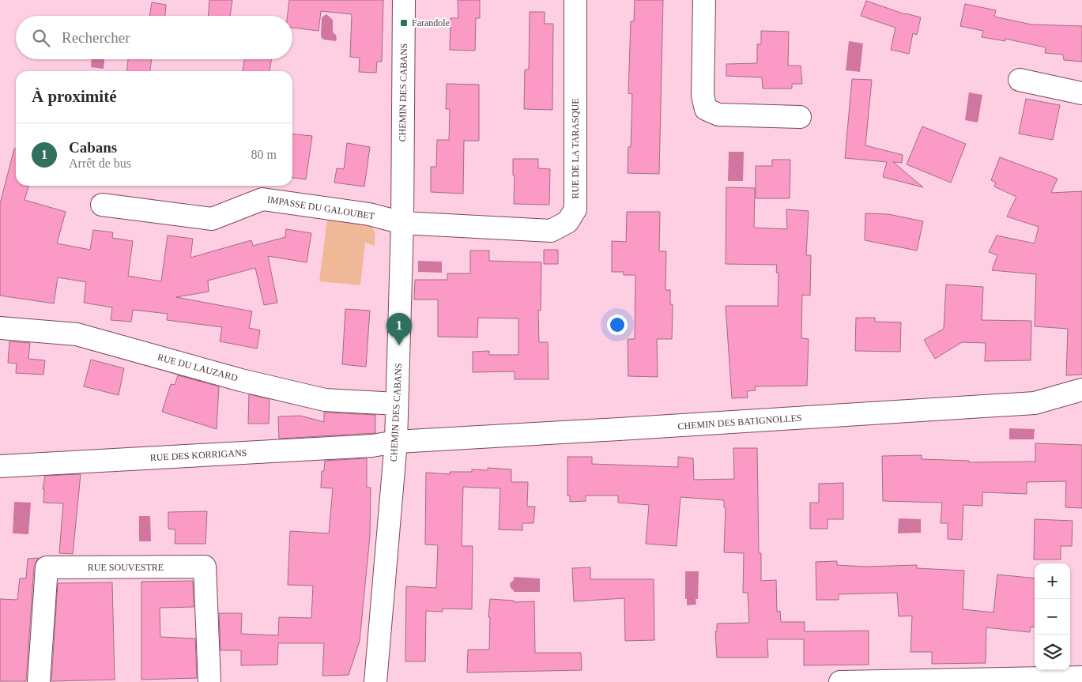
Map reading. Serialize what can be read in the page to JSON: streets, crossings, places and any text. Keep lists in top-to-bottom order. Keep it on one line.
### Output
{"streets":{"street":["CHEMIN DES CABANS","RUE DE LA TARASQUE","IMPASSE DU GALOUBET","RUE DU LAUZARD","CHEMIN DES BATIGNOLLES","RUE DES KORRIGANS","RUE SOUVESTRE"]},"crossings":[["CHEMIN DES CABANS","RUE DE LA TARASQUE"],["CHEMIN DES CABANS","IMPASSE DU GALOUBET"],["CHEMIN DES CABANS","RUE DU LAUZARD"],["CHEMIN DES CABANS","CHEMIN DES BATIGNOLLES"],["CHEMIN DES CABANS","RUE DES KORRIGANS"],["RUE DE LA TARASQUE","IMPASSE DU GALOUBET"],["CHEMIN DES BATIGNOLLES","RUE DES KORRIGANS"]],"places":{"transit":["Farandole"]},"page":{"search":"Rechercher","heading":"À proximité","list":[{"mark":"1","name":"Cabans","note":"Arrêt de bus","value":"80 m"}],"pins":"1","map_buttons":["+","−"]}}
